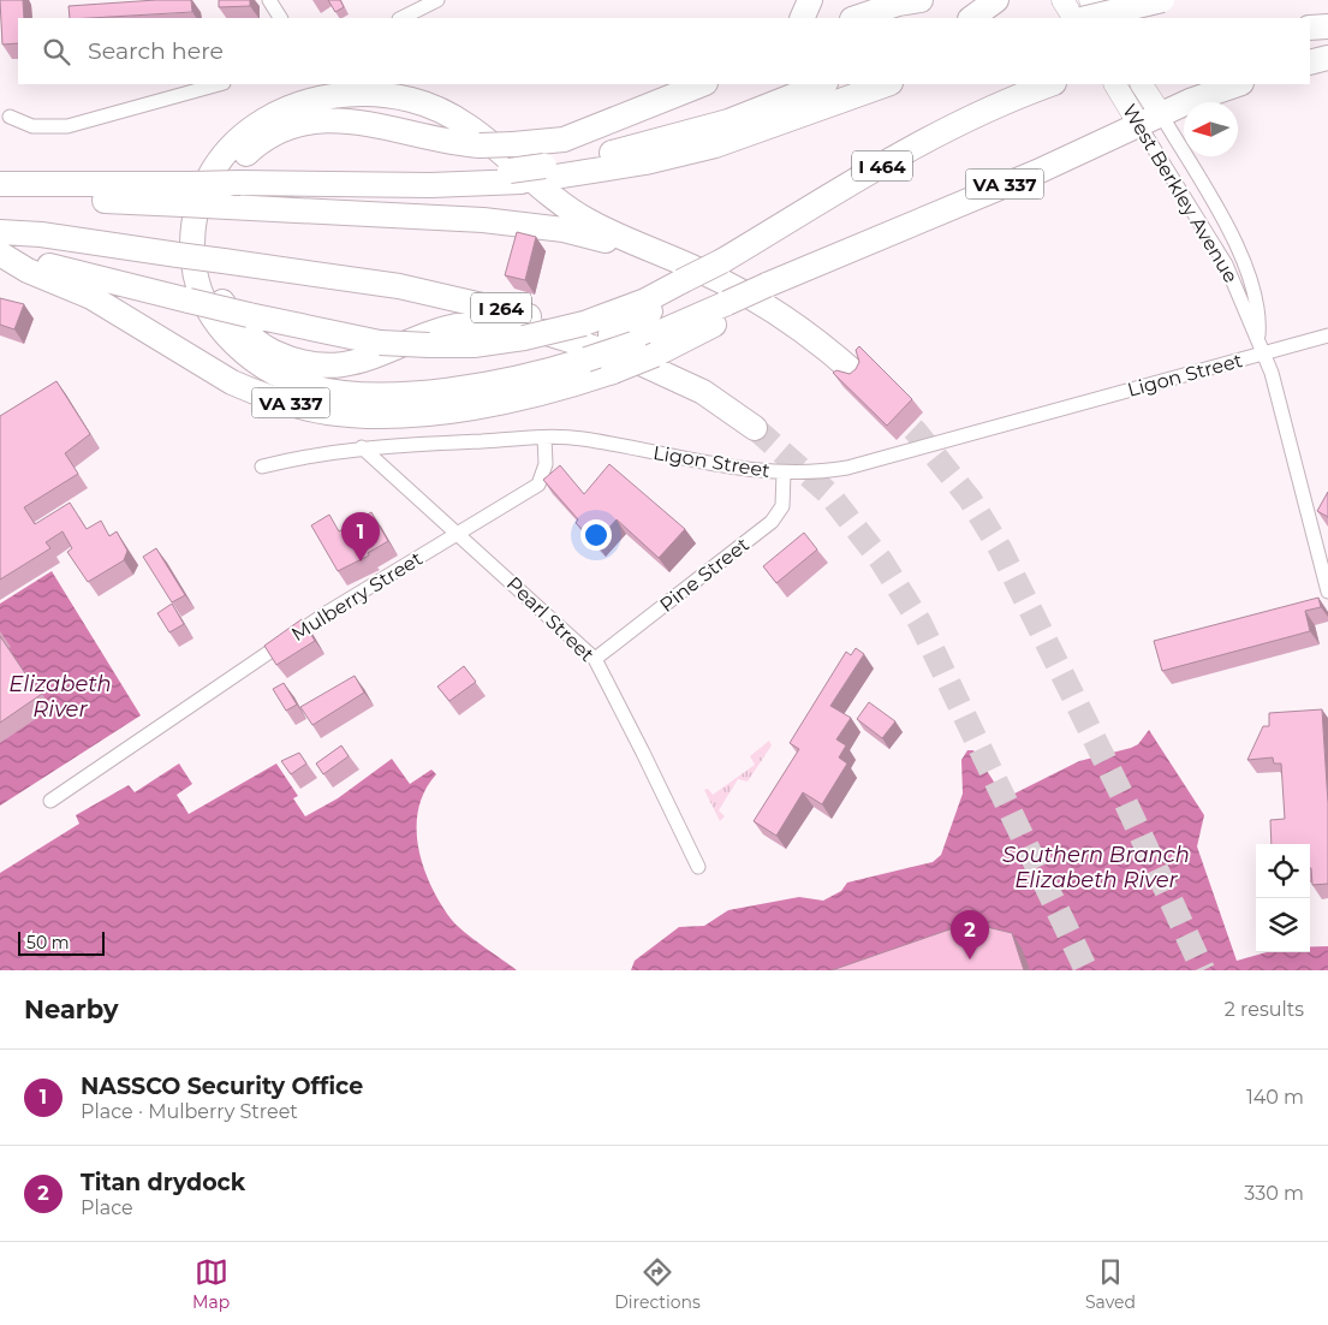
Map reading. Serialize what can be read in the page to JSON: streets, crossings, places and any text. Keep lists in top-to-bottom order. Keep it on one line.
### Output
{"streets":{"highway":["I 464","VA 337","I 264"],"main road":["West Berkley Avenue"],"street":["Ligon Street","Pine Street","Mulberry Street","Pearl Street"]},"crossings":[["VA 337","West Berkley Avenue"],["VA 337","I 264"],["West Berkley Avenue","Ligon Street"],["Ligon Street","Pine Street"],["Ligon Street","Mulberry Street"],["Ligon Street","Pearl Street"],["Pine Street","Pearl Street"],["Mulberry Street","Pearl Street"]],"water":["Elizabeth River","Southern Branch Elizabeth River"],"scale_bar":"50 m","north":"left","page":{"search":"Search here","pins":["1","2"],"scale":"50 m","heading":["Nearby","2 results"],"list":[{"mark":"1","name":"NASSCO Security Office","note":"Place · Mulberry Street","value":"140 m"},{"mark":"2","name":"Titan drydock","note":"Place","value":"330 m"}],"nav":["Map","Directions","Saved"]}}
